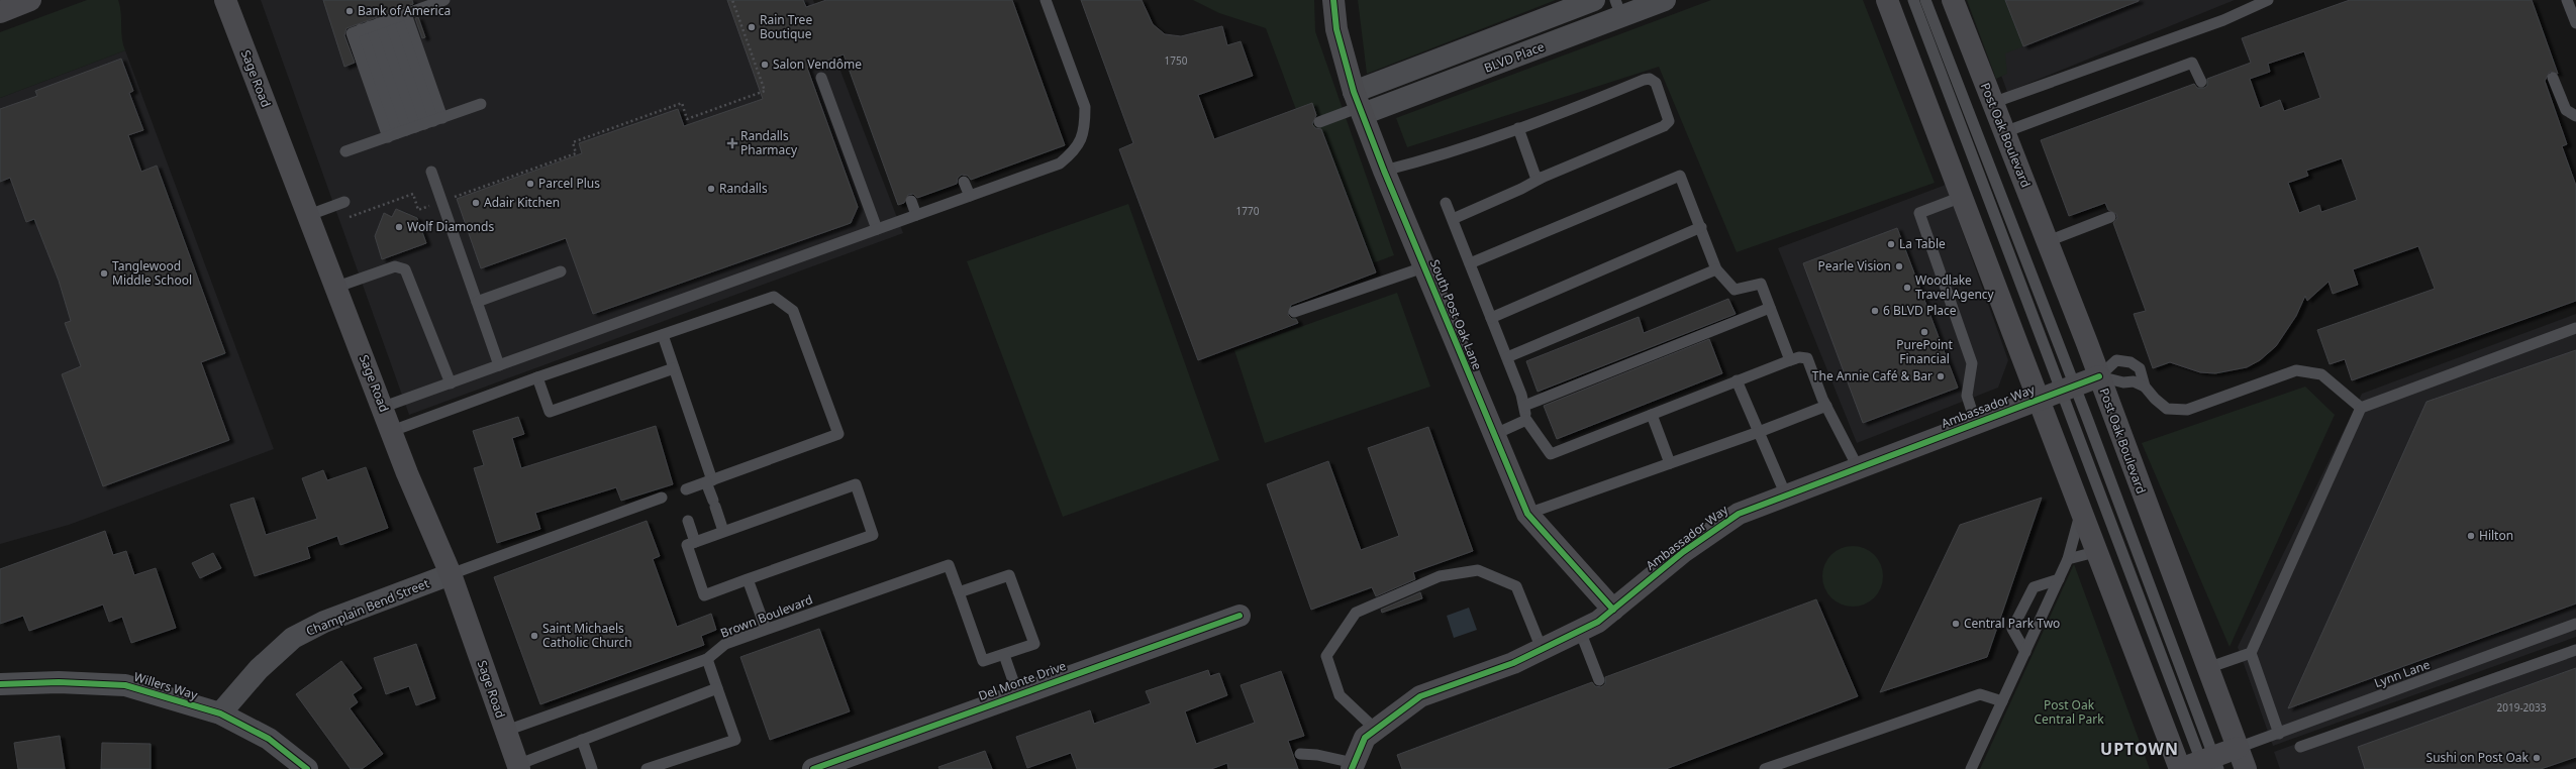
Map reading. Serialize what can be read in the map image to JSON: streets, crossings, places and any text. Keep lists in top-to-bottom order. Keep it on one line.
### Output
{"streets":{"main road":["Sage Road","Post Oak Boulevard","South Post Oak Lane","Ambassador Way"],"street":["BLVD Place","Champlain Bend Street","Del Monte Drive","Willers Way"],"lane":["Brown Boulevard","Lynn Lane"]},"crossings":[["BLVD Place","South Post Oak Lane"],["Sage Road","Champlain Bend Street"],["Sage Road","Brown Boulevard"],["Post Oak Boulevard","Ambassador Way"],["Post Oak Boulevard","Lynn Lane"],["South Post Oak Lane","Ambassador Way"],["Champlain Bend Street","Willers Way"]],"districts":["UPTOWN"],"parks":["Post Oak Central Park"],"places":{"other":["Bank of America","Rain Tree Boutique","Salon Vendôme","Parcel Plus","Randalls","Adair Kitchen","Wolf Diamonds","La Table","Pearle Vision","Tanglewood Middle School","Woodlake Travel Agency","6 BLVD Place","PurePoint Financial","The Annie Café & Bar","Hilton","Central Park Two","Saint Michaels Catholic Church","Sushi on Post Oak"],"health":["Randalls Pharmacy"]},"house_numbers":["1750","1770","2019-2033"]}
